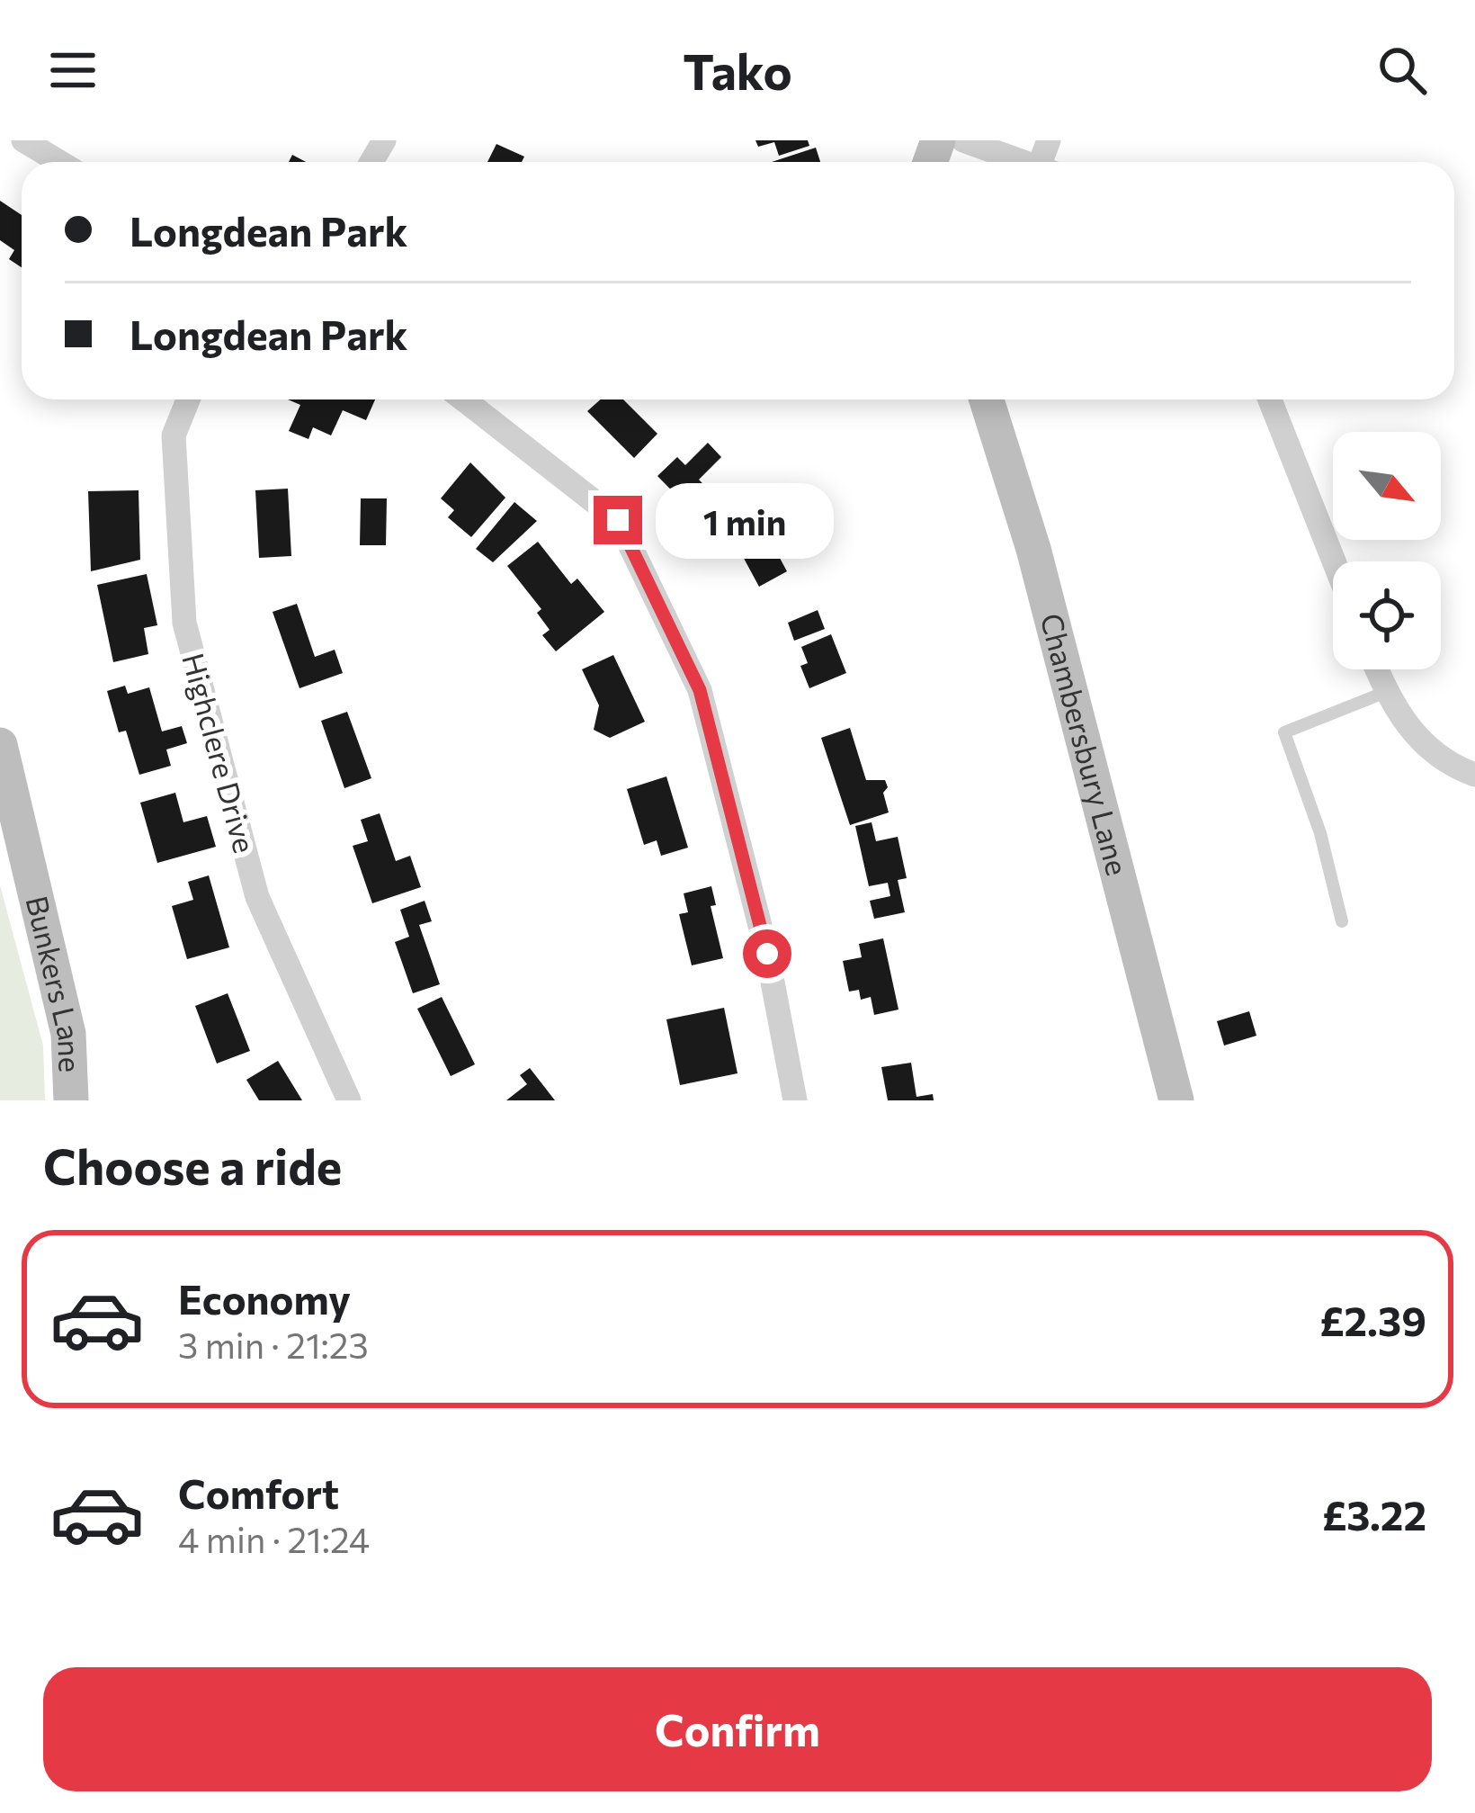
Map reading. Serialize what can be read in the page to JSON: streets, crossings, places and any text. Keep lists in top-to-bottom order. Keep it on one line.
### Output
{"streets":{"street":["Chambersbury Lane","Highclere Drive","Bunkers Lane"]},"north":"bottom right","page":{"header":"Tako","banner":["Longdean Park","Longdean Park"],"bubble":"1 min","heading":"Choose a ride","list":[{"name":"Economy","note":"3 min · 21:23","value":"£2.39"},{"name":"Comfort","note":"4 min · 21:24","value":"£3.22"}],"buttons":"Confirm"}}
